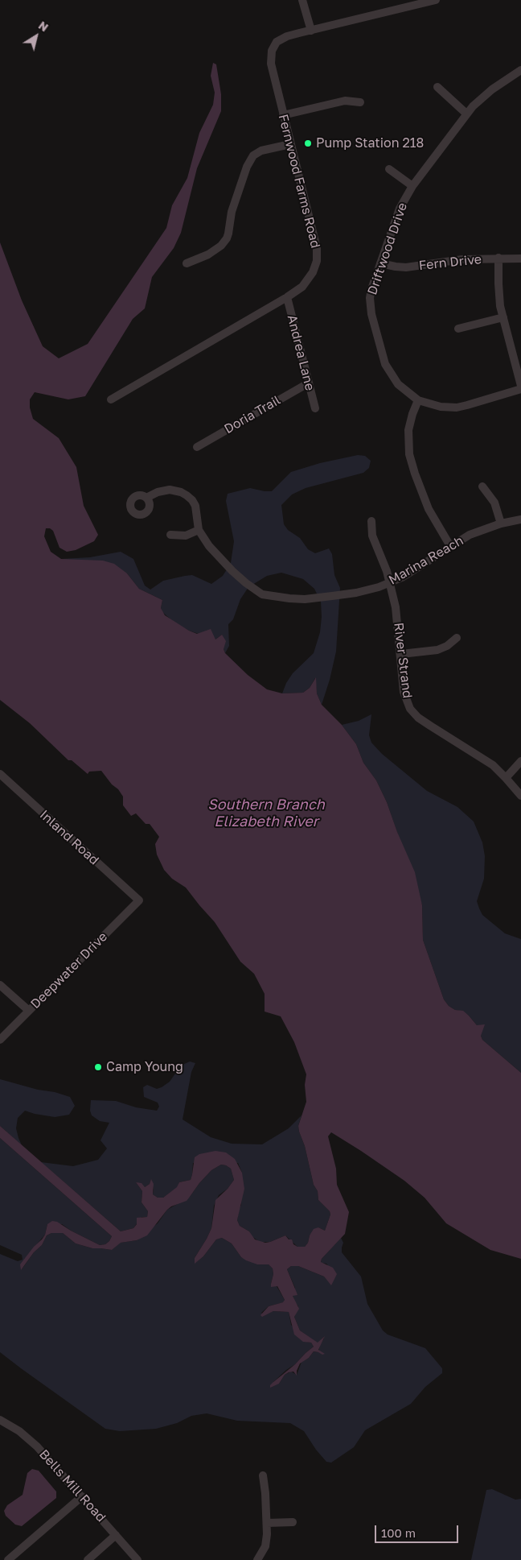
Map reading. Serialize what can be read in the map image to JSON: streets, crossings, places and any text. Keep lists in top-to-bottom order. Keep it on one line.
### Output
{"streets":{"street":["Fernwood Farms Road","Driftwood Drive","Fern Drive","Andrea Lane","Doria Trail","Marina Reach","River Strand","Inland Road","Deepwater Drive","Bells Mill Road"]},"crossings":[["Fernwood Farms Road","Andrea Lane"],["Driftwood Drive","Fern Drive"],["Andrea Lane","Doria Trail"],["Marina Reach","River Strand"],["Inland Road","Deepwater Drive"]],"water":["Southern Branch Elizabeth River"],"places":["Pump Station 218","Camp Young"],"scale_bar":"100 m","north":"top right"}
